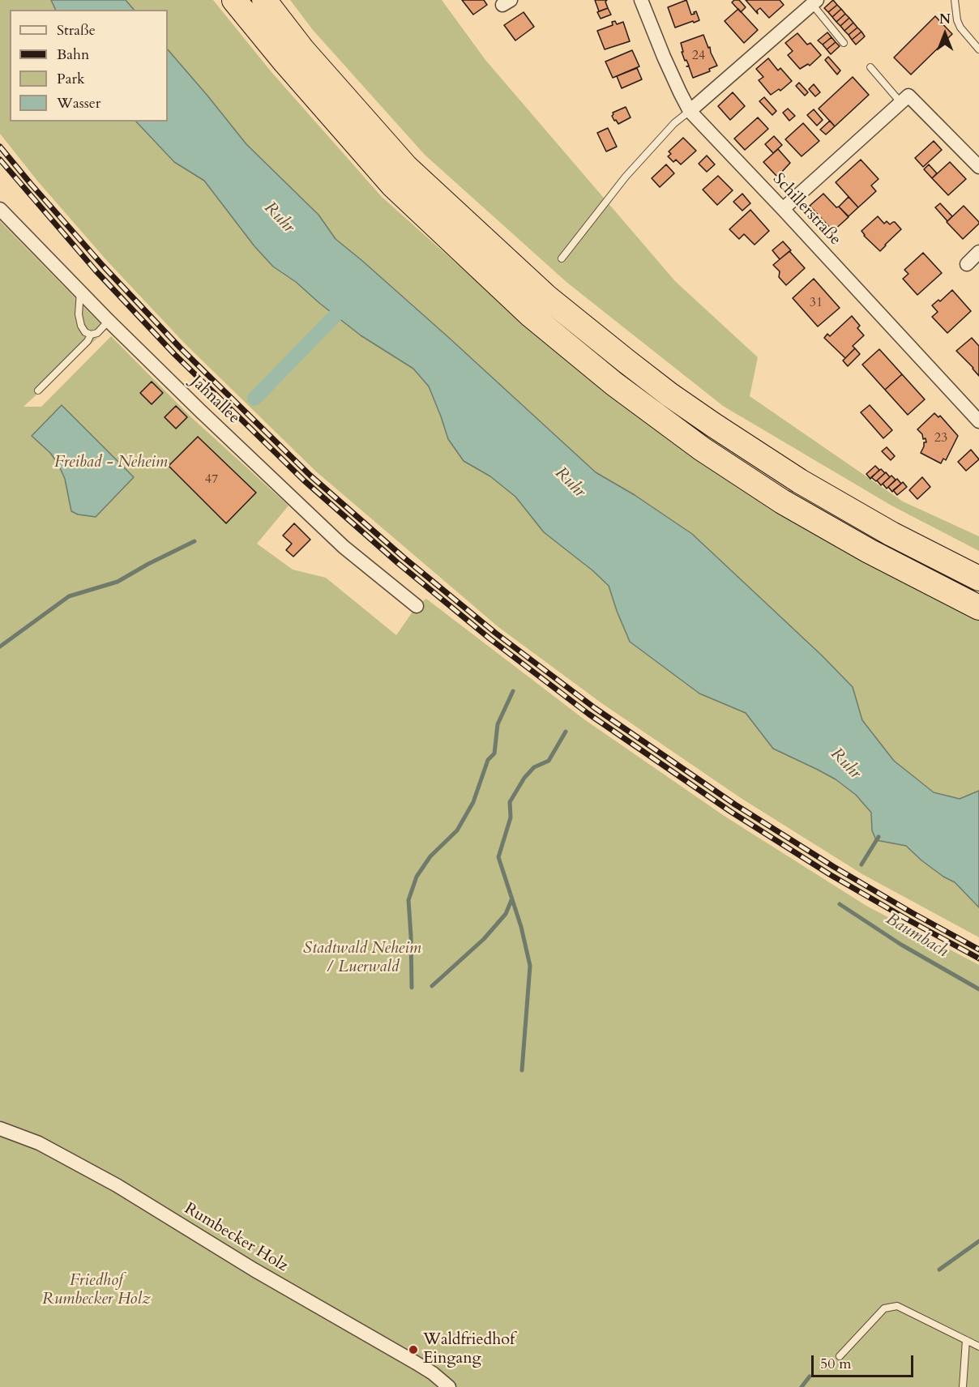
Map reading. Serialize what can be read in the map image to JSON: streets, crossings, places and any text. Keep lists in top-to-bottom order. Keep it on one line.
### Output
{"streets":{"street":["Schillerstraße","Jahnallee","Rumbecker Holz"]},"water":["Ruhr","Baumbach"],"parks":["Freibad - Neheim","Stadtwald Neheim / Luerwald","Friedhof Rumbecker Holz"],"places":["Waldfriedhof Eingang"],"house_numbers":["24","31","23","47"],"legend":["Straße","Bahn","Park","Wasser"],"scale_bar":"50 m","north":"top"}
